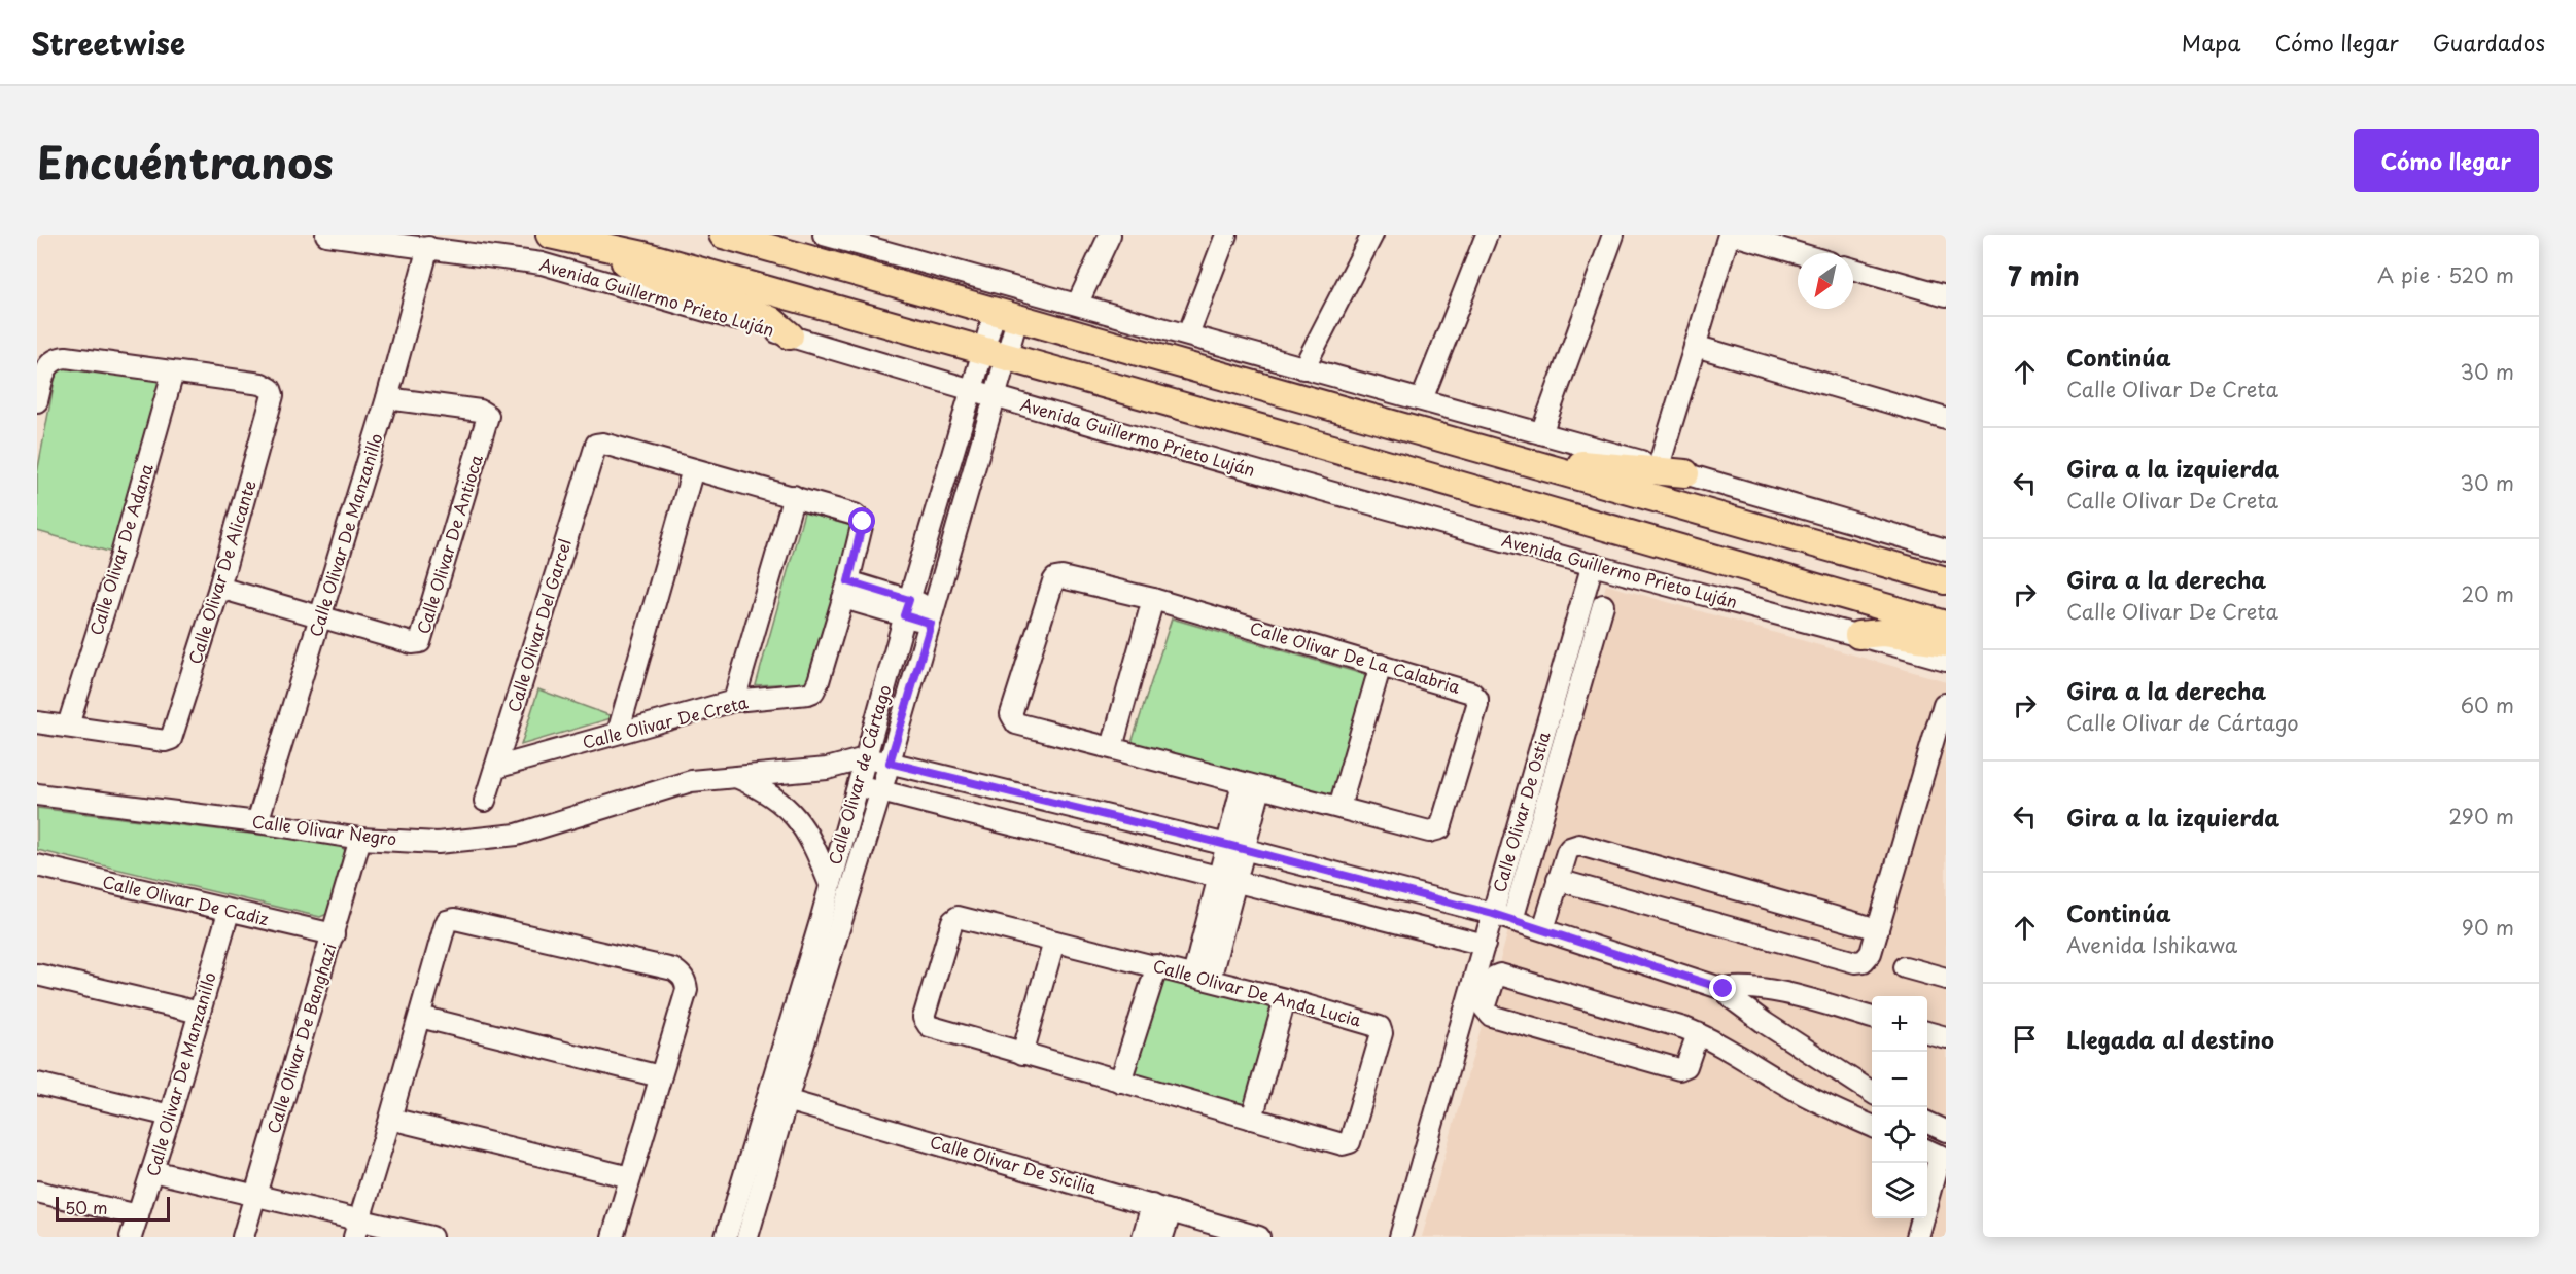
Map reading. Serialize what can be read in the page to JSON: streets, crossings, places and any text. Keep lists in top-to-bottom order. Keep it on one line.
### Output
{"streets":{"main road":["Avenida Guillermo Prieto Luján"],"street":["Calle Olivar De Manzanillo","Calle Olivar De Antioca","Calle Olivar De Adana","Calle Olivar De Alicante","Calle Olivar Del Garcel","Calle Olivar De La Calabria","Calle Olivar De Creta","Calle Olivar de Cártago","Calle Olivar De Ostia","Calle Olivar Negro","Calle Olivar De Cadiz","Calle Olivar De Anda Lucia","Calle Olivar De Banghazi","Calle Olivar De Sicilia"]},"crossings":[["Avenida Guillermo Prieto Luján","Calle Olivar De Manzanillo"],["Avenida Guillermo Prieto Luján","Calle Olivar de Cártago"],["Avenida Guillermo Prieto Luján","Calle Olivar De Ostia"],["Calle Olivar De Manzanillo","Calle Olivar De Antioca"],["Calle Olivar De Manzanillo","Calle Olivar Negro"],["Calle Olivar De Manzanillo","Calle Olivar De Cadiz"],["Calle Olivar De Antioca","Calle Olivar De Alicante"],["Calle Olivar De Adana","Calle Olivar De Alicante"],["Calle Olivar Del Garcel","Calle Olivar De Creta"],["Calle Olivar de Cártago","Calle Olivar Negro"],["Calle Olivar de Cártago","Calle Olivar De Sicilia"],["Calle Olivar Negro","Calle Olivar De Banghazi"],["Calle Olivar De Cadiz","Calle Olivar De Banghazi"]],"scale_bar":"50 m","north":"bottom left","page":{"header":"Streetwise","nav":["Mapa","Cómo llegar","Guardados"],"title":"Encuéntranos","buttons":"Cómo llegar","heading":["7 min","A pie · 520 m"],"list":[["Continúa","Calle Olivar De Creta","30 m"],["Gira a la izquierda","Calle Olivar De Creta","30 m"],["Gira a la derecha","Calle Olivar De Creta","20 m"],["Gira a la derecha","Calle Olivar de Cártago","60 m"],["Gira a la izquierda","290 m"],["Continúa","Avenida Ishikawa","90 m"],"Llegada al destino"],"map_buttons":["+","−"],"scale":"50 m"}}
